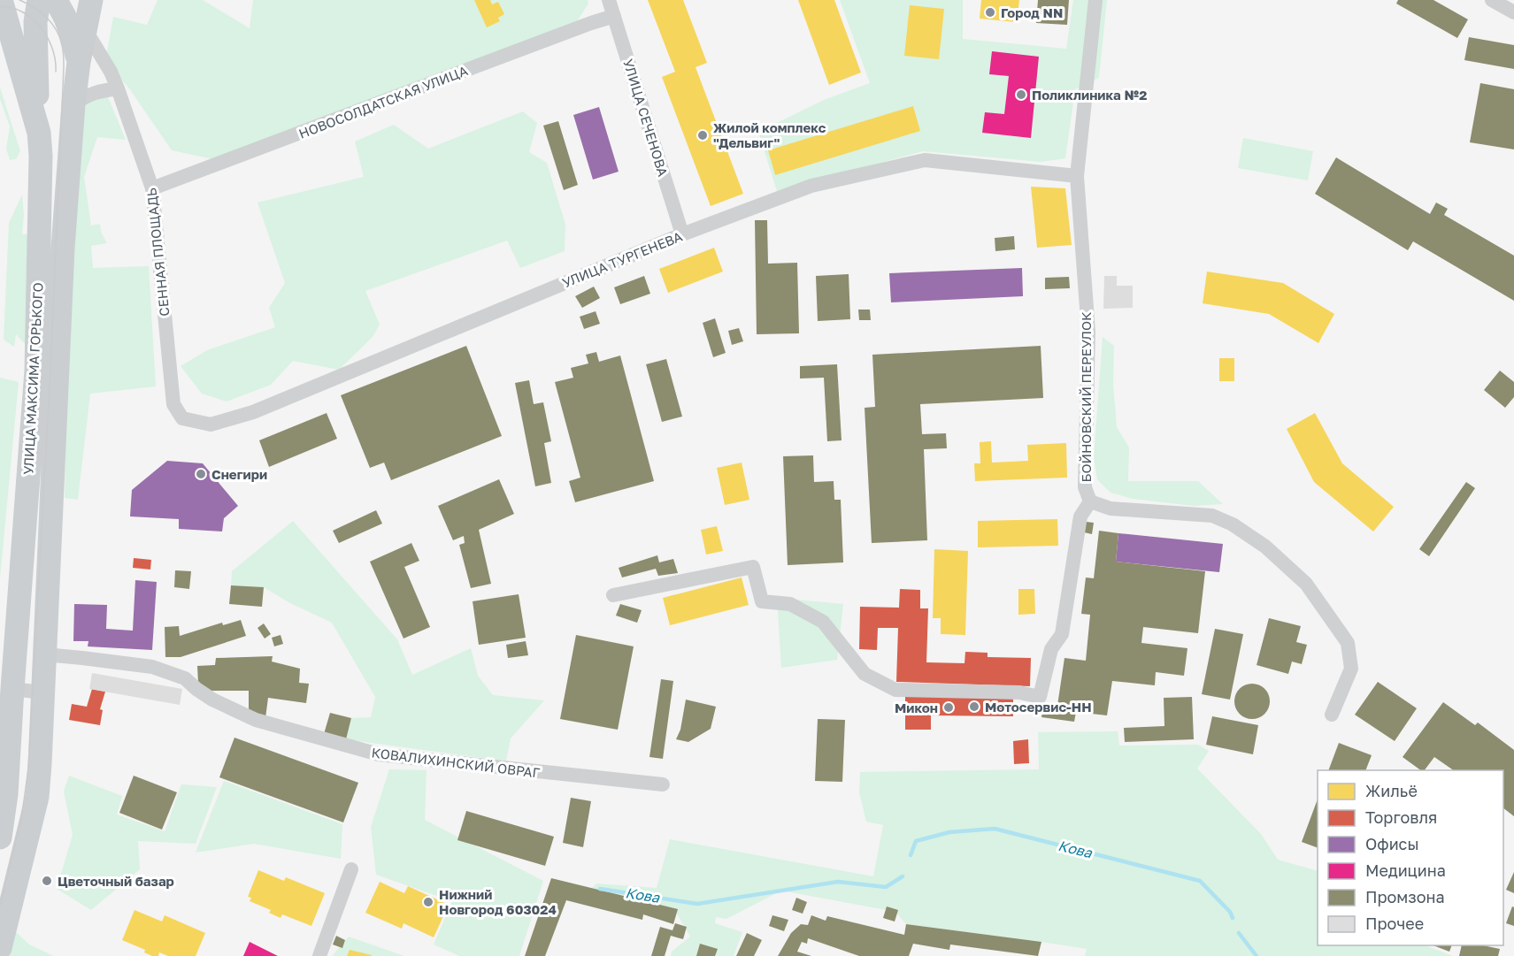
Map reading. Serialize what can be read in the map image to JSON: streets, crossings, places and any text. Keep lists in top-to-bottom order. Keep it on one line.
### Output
{"streets":{"main road":["УЛИЦА МАКСИМА ГОРЬКОГО"],"street":["НОВОСОЛДАТСКАЯ УЛИЦА","УЛИЦА СЕЧЕНОВА","СЕННАЯ ПЛОЩАДЬ","УЛИЦА ТУРГЕНЕВА","БОЙНОВСКИЙ ПЕРЕУЛОК","КОВАЛИХИНСКИЙ ОВРАГ"]},"crossings":[["НОВОСОЛДАТСКАЯ УЛИЦА","УЛИЦА СЕЧЕНОВА"],["НОВОСОЛДАТСКАЯ УЛИЦА","СЕННАЯ ПЛОЩАДЬ"],["УЛИЦА СЕЧЕНОВА","УЛИЦА ТУРГЕНЕВА"],["СЕННАЯ ПЛОЩАДЬ","УЛИЦА ТУРГЕНЕВА"],["СЕННАЯ ПЛОЩАДЬ","УЛИЦА МАКСИМА ГОРЬКОГО"],["УЛИЦА ТУРГЕНЕВА","БОЙНОВСКИЙ ПЕРЕУЛОК"],["УЛИЦА МАКСИМА ГОРЬКОГО","КОВАЛИХИНСКИЙ ОВРАГ"]],"water":["Кова"],"places":["Город NN","Поликлиника №2","Жилой комплекс \"Дельвиг\"","Снегири","Мотосервис-НН","Микон","Цветочный базар","Нижний Новгород 603024"],"legend":["Жильё","Торговля","Офисы","Медицина","Промзона","Прочее"]}
